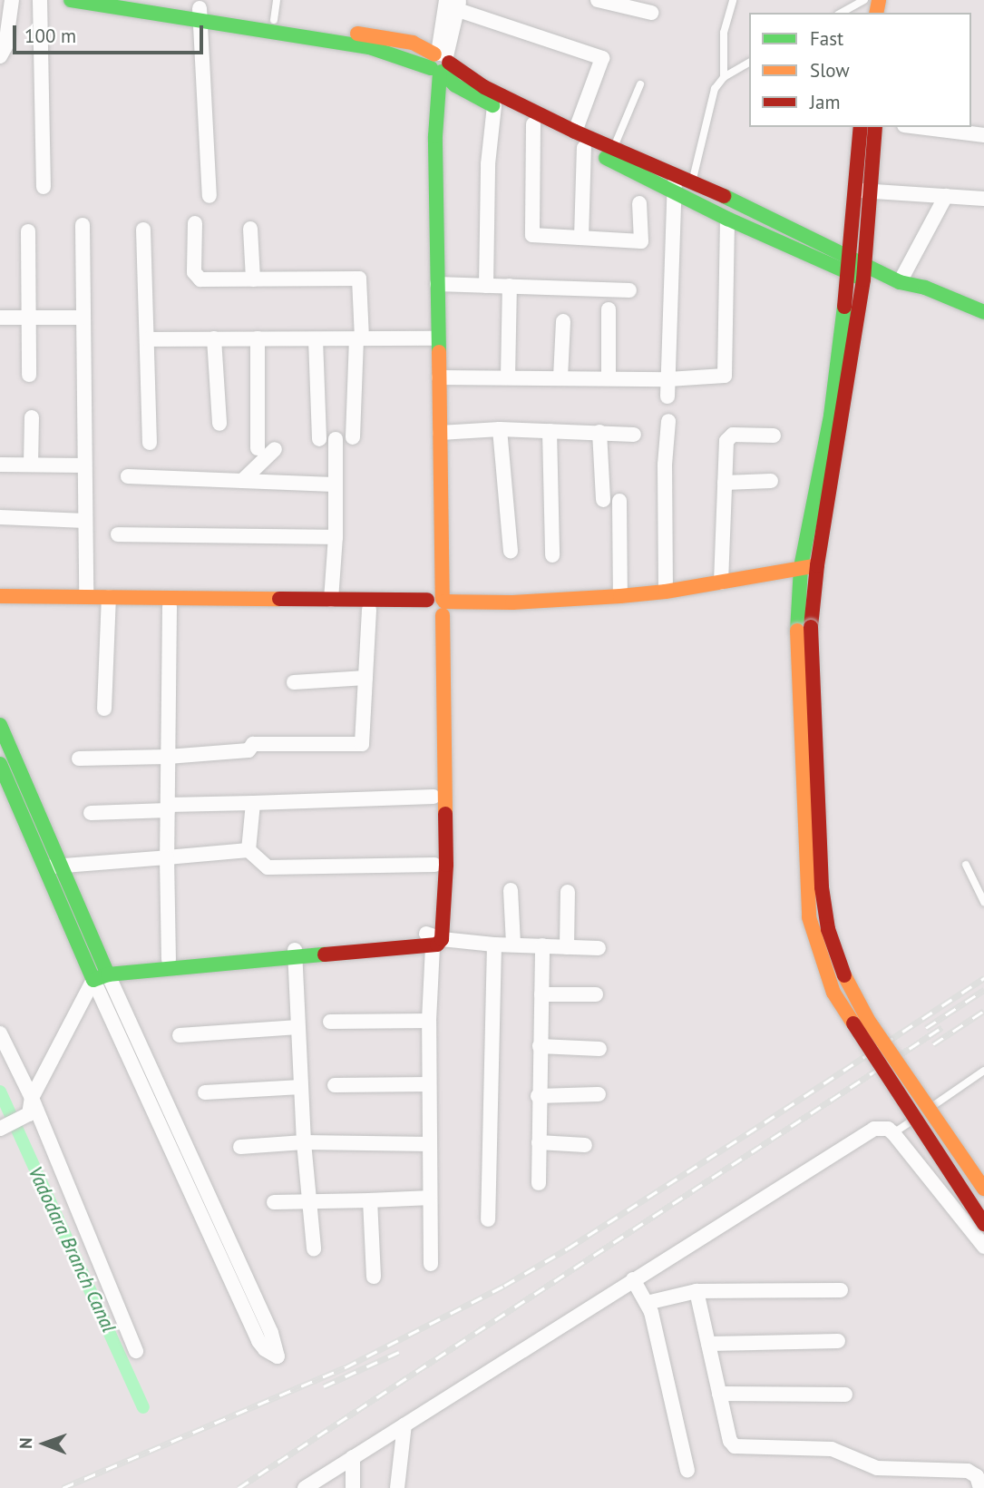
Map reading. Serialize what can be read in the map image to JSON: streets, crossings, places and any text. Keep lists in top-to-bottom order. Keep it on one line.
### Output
{"water":["Vadodara Branch Canal"],"legend":["Fast","Slow","Jam"],"scale_bar":"100 m","north":"left"}
